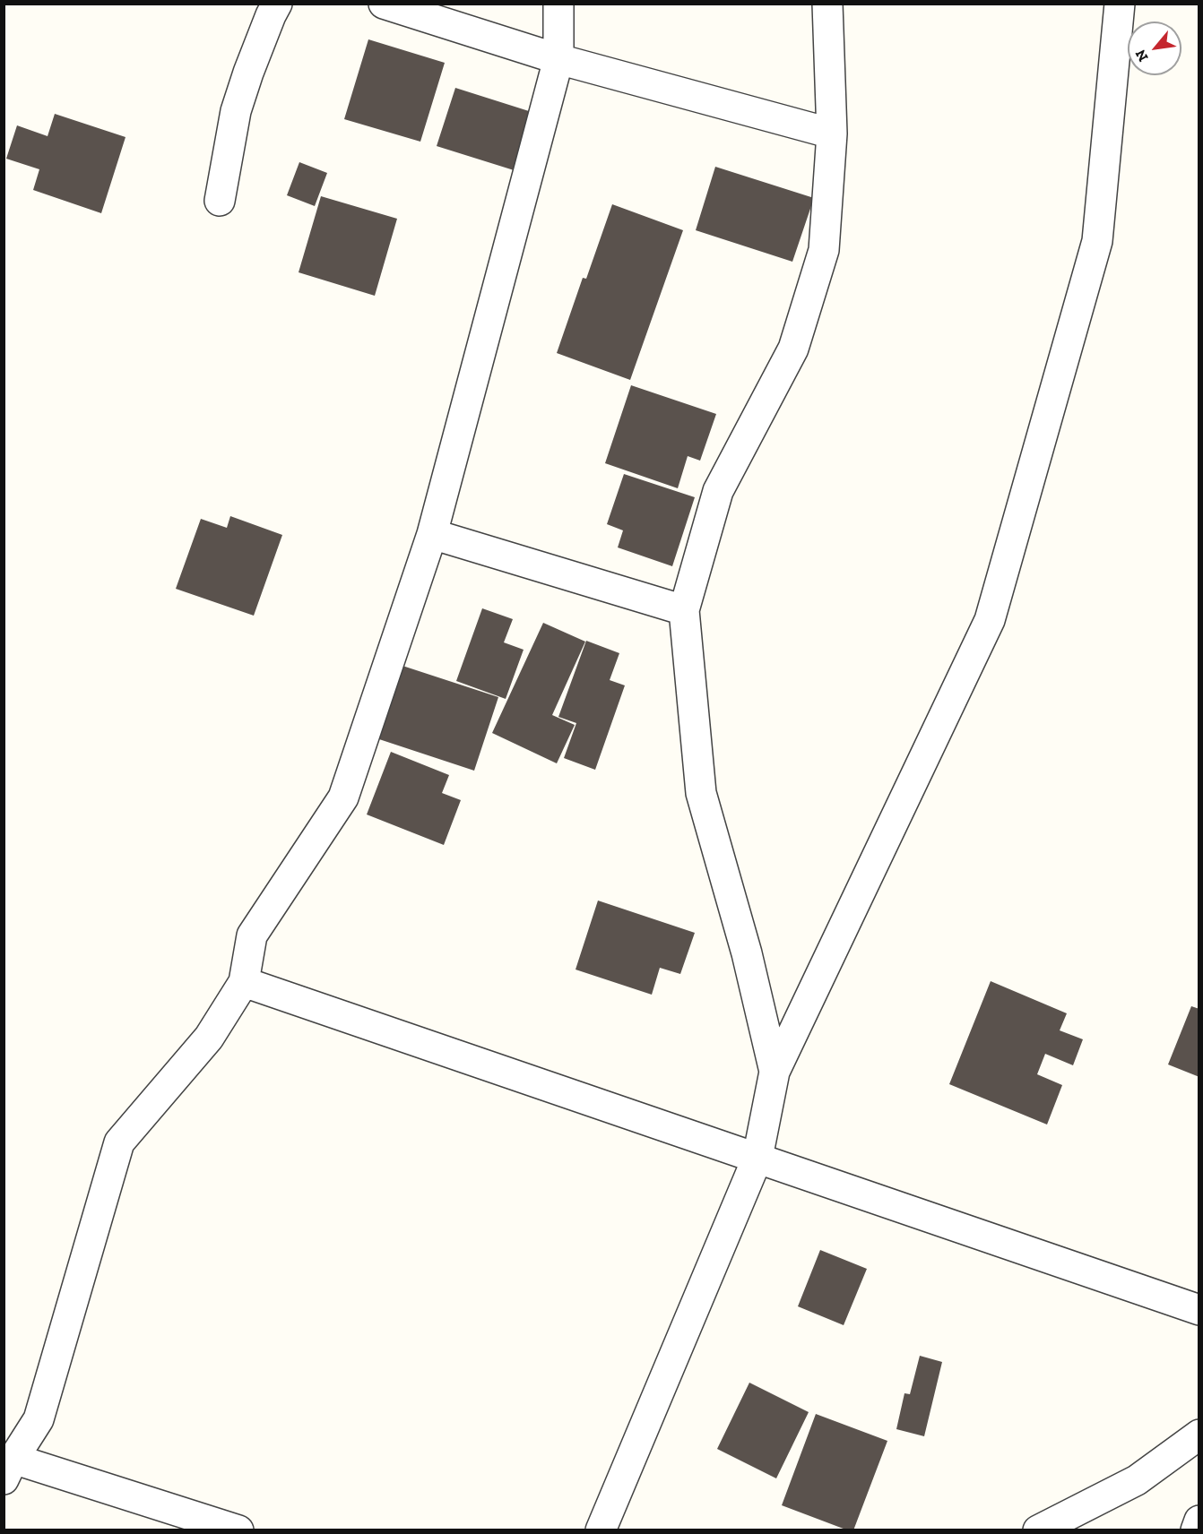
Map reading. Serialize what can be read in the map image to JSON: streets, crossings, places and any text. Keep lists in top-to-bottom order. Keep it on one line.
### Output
{"north":"bottom left"}
